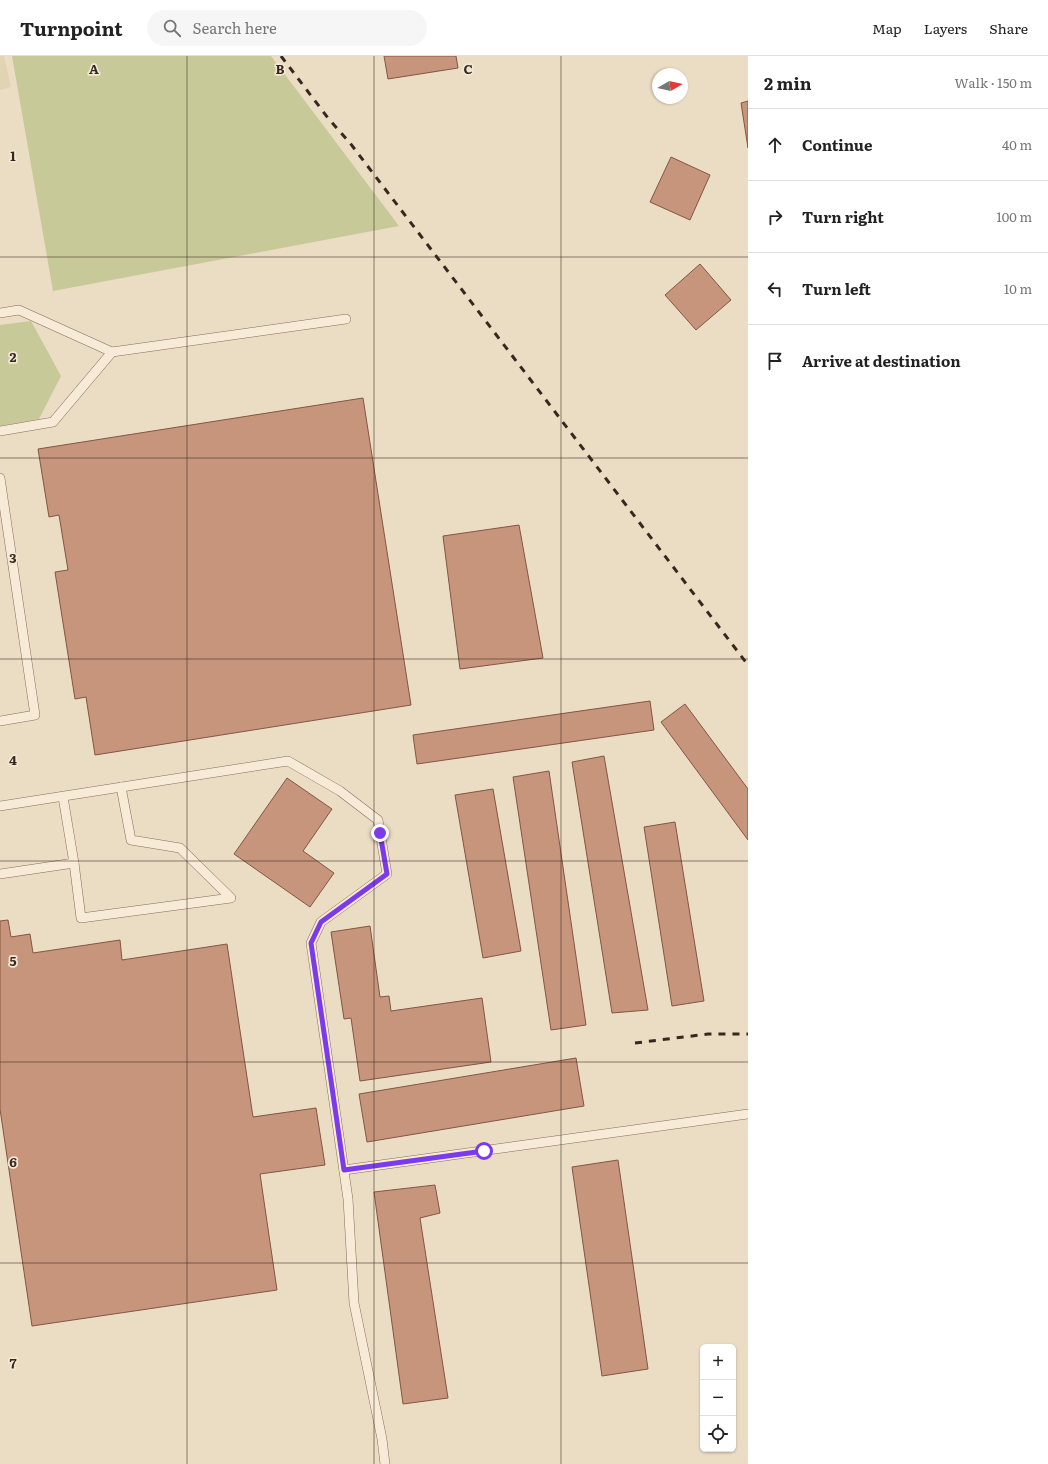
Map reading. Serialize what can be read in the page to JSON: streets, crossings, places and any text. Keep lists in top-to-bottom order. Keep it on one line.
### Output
{"north":"right","page":{"header":"Turnpoint","search":"Search here","nav":["Map","Layers","Share"],"heading":["2 min","Walk · 150 m"],"list":[["Continue","40 m"],["Turn right","100 m"],["Turn left","10 m"],"Arrive at destination"],"map_buttons":["+","−"]},"grid":{"columns":["A","B","C"],"rows":["1","2","3","4","5","6","7"]}}
